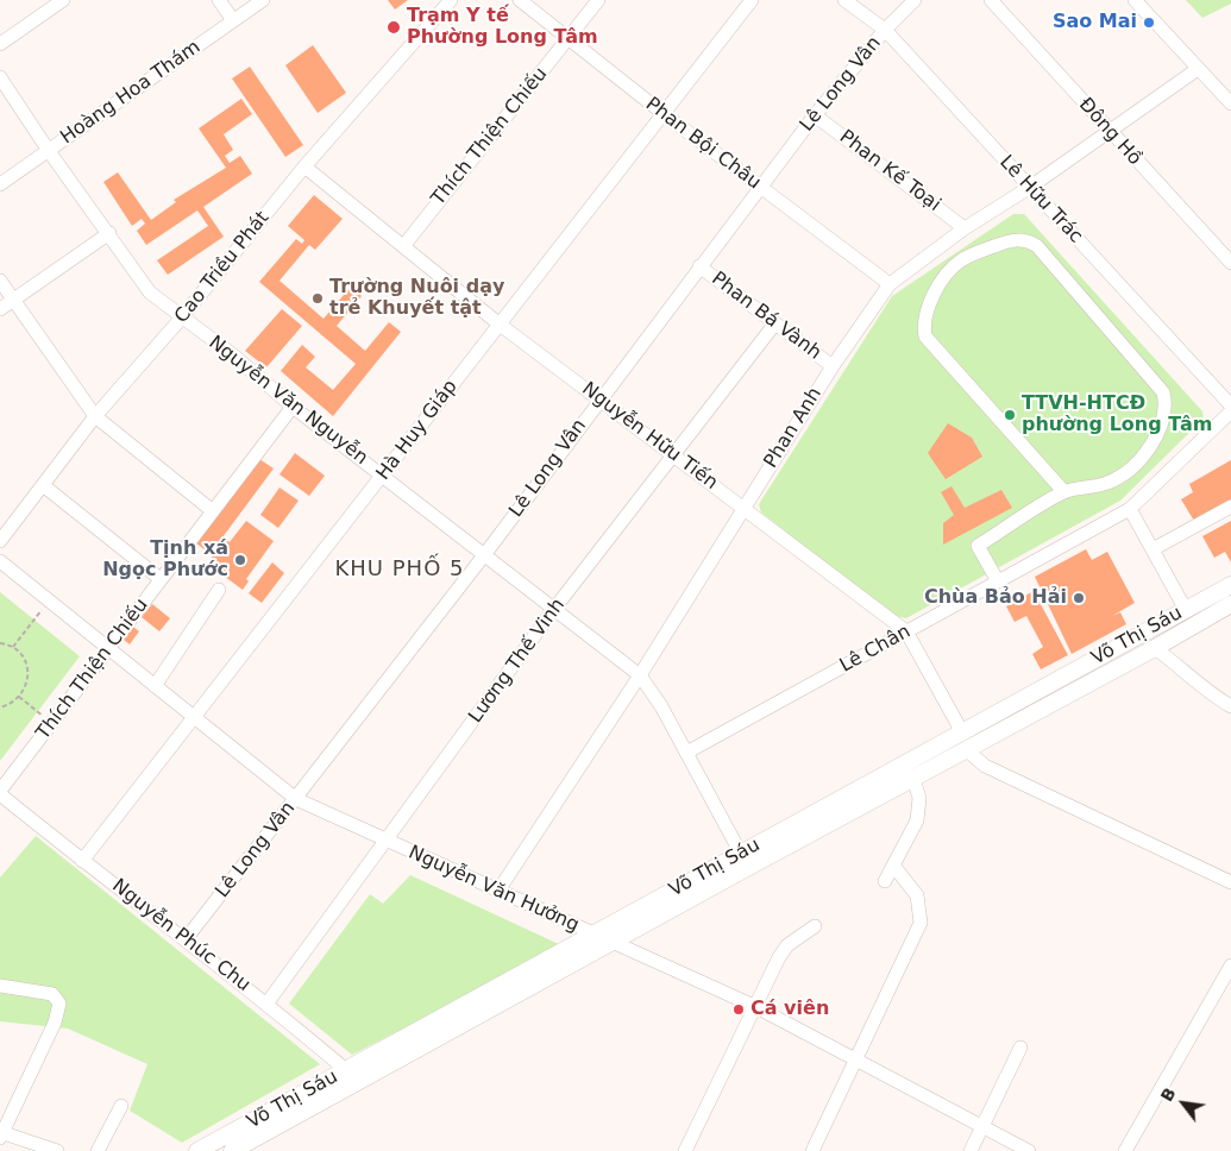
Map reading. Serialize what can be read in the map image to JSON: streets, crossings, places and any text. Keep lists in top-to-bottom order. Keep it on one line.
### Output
{"streets":{"main road":["Võ Thị Sáu"],"street":["Lê Long Vân","Hoàng Hoa Thám","Đông Hồ","Thích Thiện Chiếu","Phan Bội Châu","Phan Kế Toại","Lê Hữu Trác","Cao Triều Phát","Phan Bá Vành","Nguyễn Văn Nguyễn","Phan Anh","Hà Huy Giáp","Nguyễn Hữu Tiến","Lê Chân","Lương Thế Vinh","Nguyễn Văn Hưởng","Nguyễn Phúc Chu"]},"crossings":[["Lê Long Vân","Phan Bội Châu"],["Lê Long Vân","Phan Kế Toại"],["Lê Long Vân","Lê Hữu Trác"],["Lê Long Vân","Phan Bá Vành"],["Lê Long Vân","Nguyễn Văn Nguyễn"],["Lê Long Vân","Nguyễn Hữu Tiến"],["Lê Long Vân","Nguyễn Văn Hưởng"],["Lê Long Vân","Nguyễn Phúc Chu"],["Hoàng Hoa Thám","Nguyễn Văn Nguyễn"],["Đông Hồ","Phan Anh"],["Thích Thiện Chiếu","Phan Bội Châu"],["Thích Thiện Chiếu","Nguyễn Văn Nguyễn"],["Thích Thiện Chiếu","Nguyễn Hữu Tiến"],["Thích Thiện Chiếu","Nguyễn Văn Hưởng"],["Thích Thiện Chiếu","Nguyễn Phúc Chu"],["Phan Bội Châu","Phan Anh"],["Phan Bội Châu","Hà Huy Giáp"],["Phan Kế Toại","Phan Anh"],["Lê Hữu Trác","Phan Anh"],["Cao Triều Phát","Nguyễn Văn Nguyễn"],["Cao Triều Phát","Nguyễn Hữu Tiến"],["Phan Bá Vành","Phan Anh"],["Phan Bá Vành","Lương Thế Vinh"],["Nguyễn Văn Nguyễn","Phan Anh"],["Nguyễn Văn Nguyễn","Hà Huy Giáp"],["Nguyễn Văn Nguyễn","Võ Thị Sáu"],["Nguyễn Văn Nguyễn","Lê Chân"],["Nguyễn Văn Nguyễn","Lương Thế Vinh"],["Phan Anh","Nguyễn Hữu Tiến"],["Phan Anh","Nguyễn Văn Hưởng"],["Hà Huy Giáp","Nguyễn Hữu Tiến"],["Hà Huy Giáp","Nguyễn Văn Hưởng"],["Hà Huy Giáp","Nguyễn Phúc Chu"],["Nguyễn Hữu Tiến","Võ Thị Sáu"],["Nguyễn Hữu Tiến","Lê Chân"],["Nguyễn Hữu Tiến","Lương Thế Vinh"],["Võ Thị Sáu","Nguyễn Văn Hưởng"],["Võ Thị Sáu","Nguyễn Phúc Chu"],["Lương Thế Vinh","Nguyễn Văn Hưởng"],["Lương Thế Vinh","Nguyễn Phúc Chu"]],"districts":["KHU PHỐ 5"],"places":["Sao Mai","Trạm Y tế Phường Long Tâm","Trường Nuôi dạy trẻ Khuyết tật","TTVH-HTCĐ phường Long Tâm","Tịnh xá Ngọc Phước","Chùa Bảo Hải","Cá viên"],"north":"top left"}
